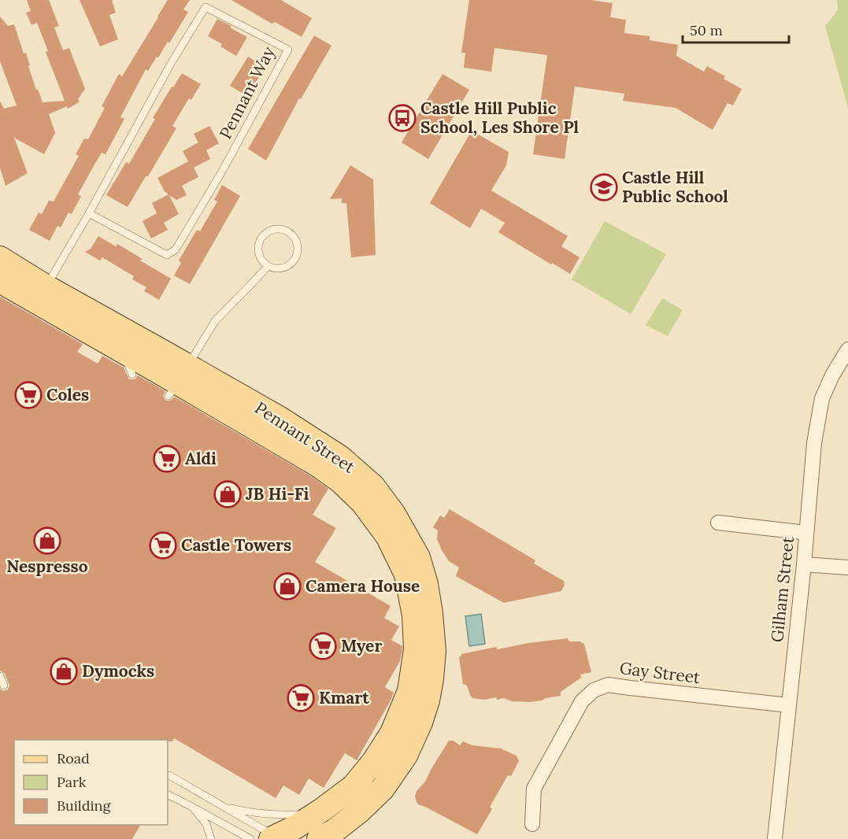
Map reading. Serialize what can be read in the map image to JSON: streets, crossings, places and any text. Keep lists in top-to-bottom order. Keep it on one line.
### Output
{"streets":{"main road":["Pennant Street"],"street":["Gilham Street","Gay Street"],"lane":["Pennant Way"]},"crossings":[["Pennant Way","Pennant Street"],["Gilham Street","Gay Street"]],"places":{"bus stop":["Castle Hill Public School, Les Shore Pl"],"school or university":["Castle Hill Public School"],"supermarket":["Coles","Aldi","Castle Towers","Myer","Kmart"],"shop":["JB Hi-Fi","Nespresso","Camera House","Dymocks"]},"legend":["Road","Park","Building"],"scale_bar":"50 m"}
